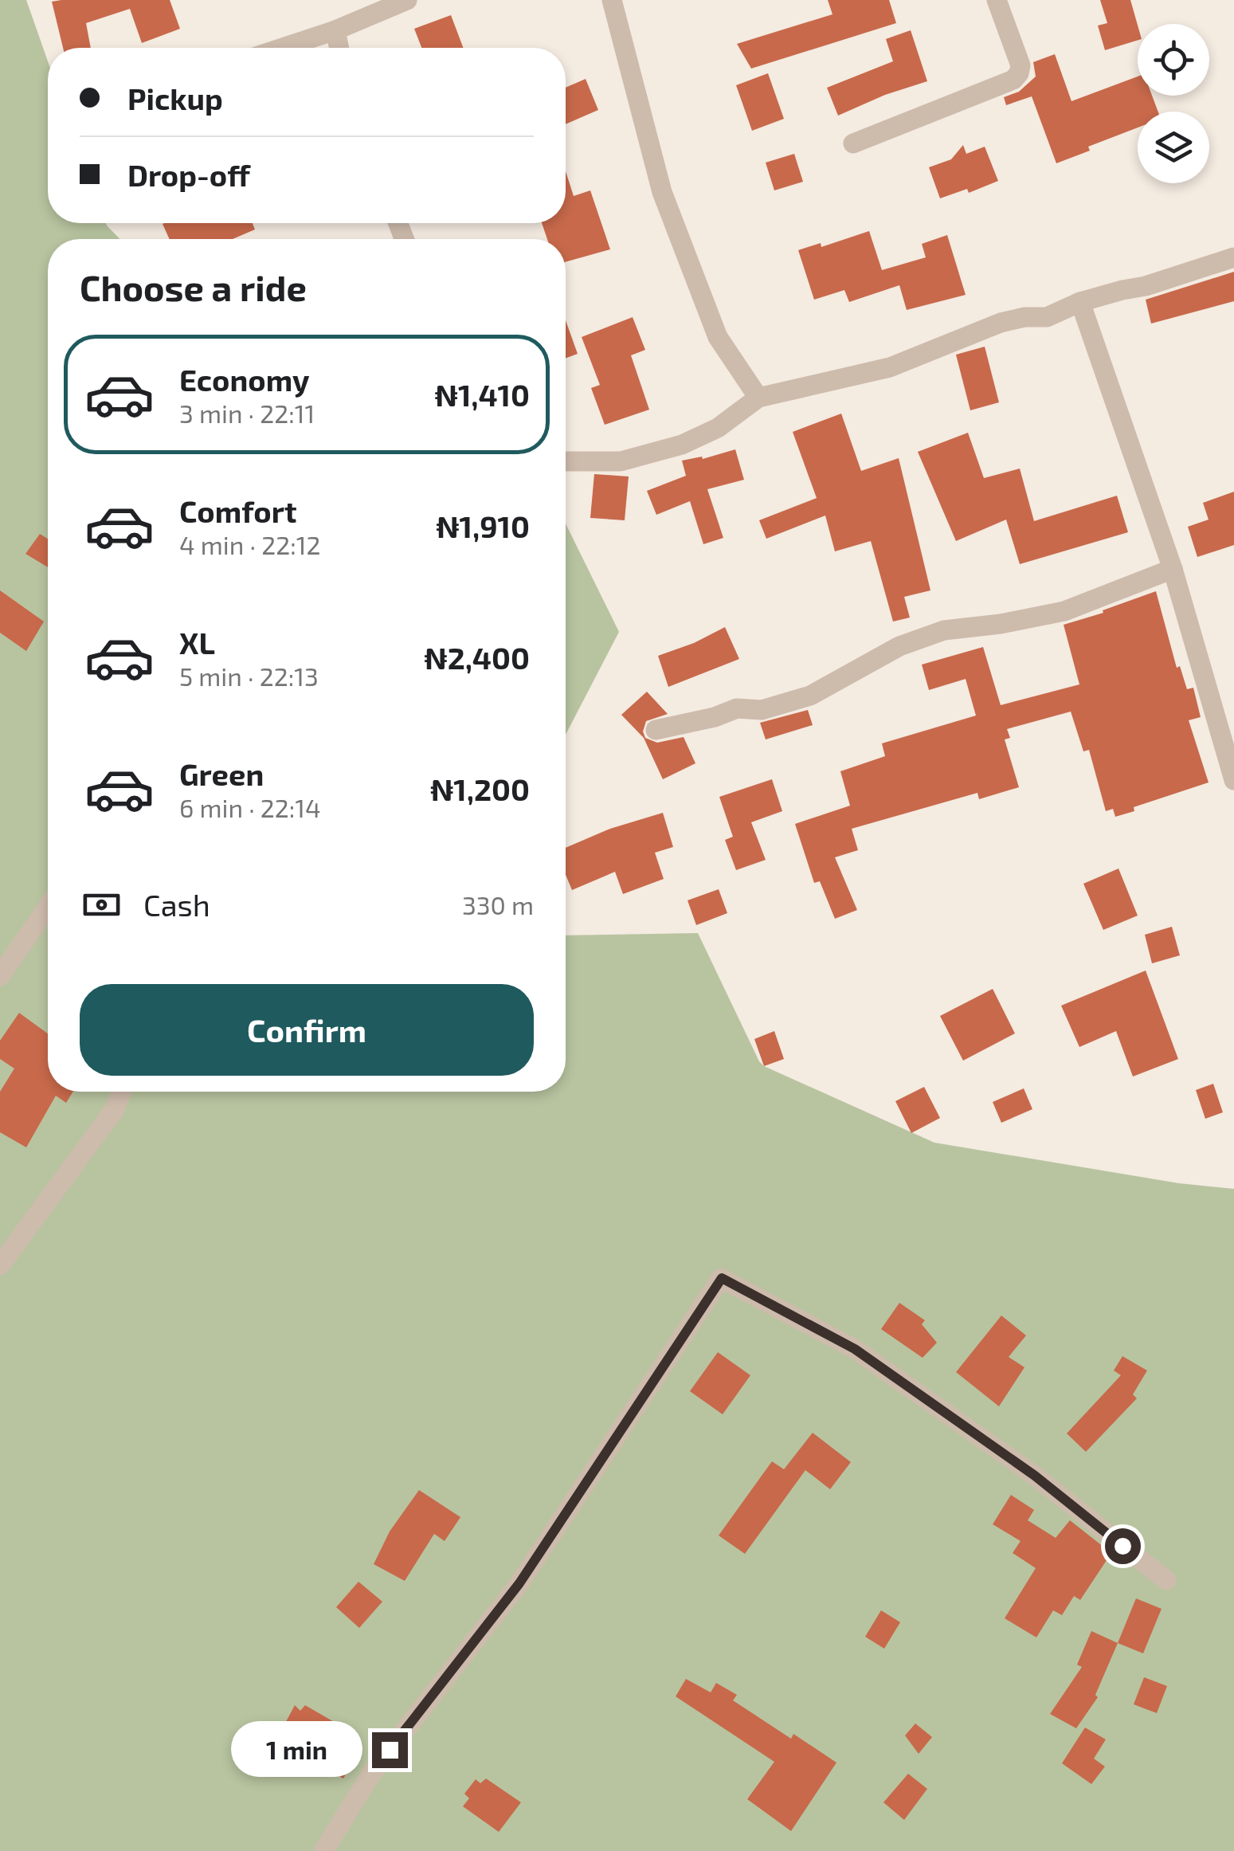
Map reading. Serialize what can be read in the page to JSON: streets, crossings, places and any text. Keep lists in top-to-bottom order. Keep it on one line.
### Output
{"page":{"banner":["Pickup","Drop-off"],"heading":"Choose a ride","list":[{"name":"Economy","note":"3 min · 22:11","value":"₦1,410"},{"name":"Comfort","note":"4 min · 22:12","value":"₦1,910"},{"name":"XL","note":"5 min · 22:13","value":"₦2,400"},{"name":"Green","note":"6 min · 22:14","value":"₦1,200"}],"pay":["Cash","330 m"],"buttons":"Confirm","bubble":"1 min"}}
